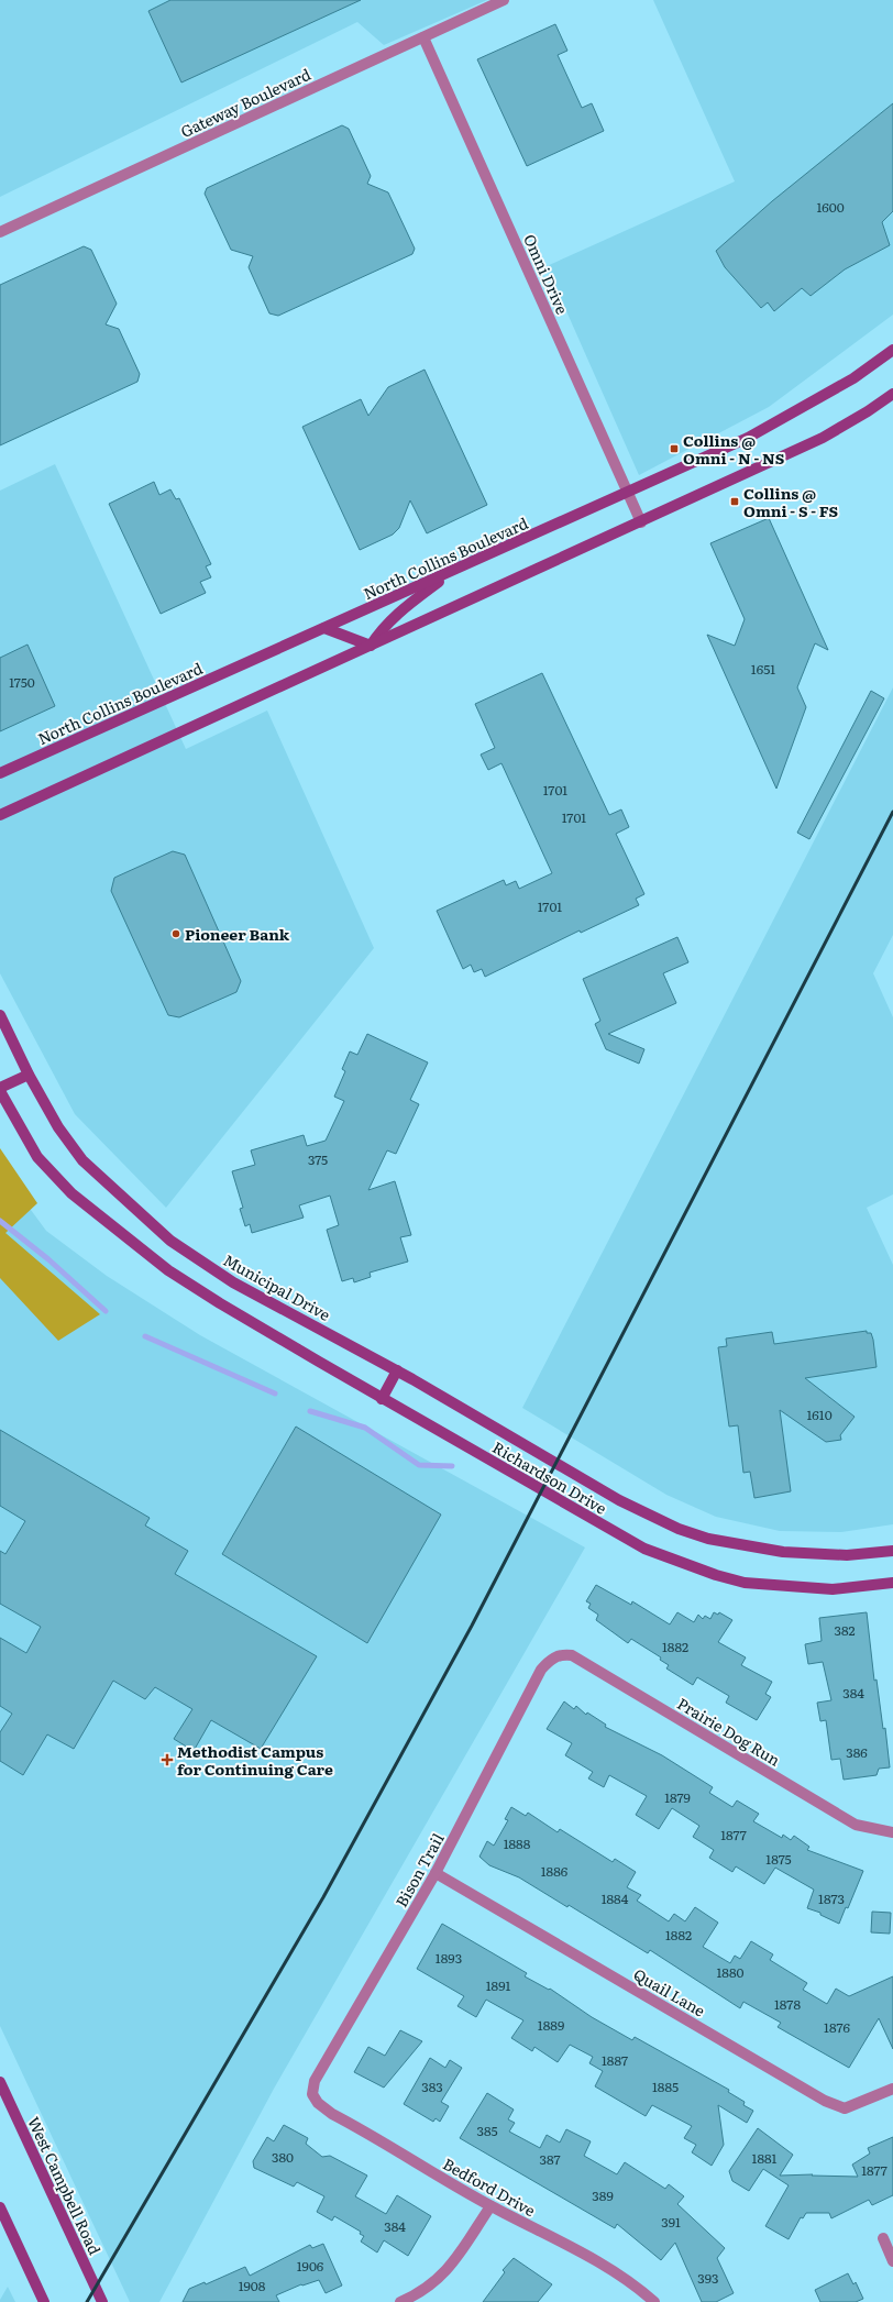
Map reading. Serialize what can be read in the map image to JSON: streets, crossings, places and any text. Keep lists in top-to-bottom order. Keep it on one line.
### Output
{"streets":{"main road":["North Collins Boulevard","Municipal Drive","Richardson Drive","West Campbell Road"],"street":["Gateway Boulevard","Omni Drive","Prairie Dog Run","Bison Trail","Quail Lane","Bedford Drive"]},"crossings":[["Gateway Boulevard","Omni Drive"],["Omni Drive","North Collins Boulevard"],["Municipal Drive","Richardson Drive"],["Prairie Dog Run","Bison Trail"],["Bison Trail","Quail Lane"],["Bison Trail","Bedford Drive"]],"places":{"transit":["Collins @ Omni - N - NS","Collins @ Omni - S - FS"],"other":["Pioneer Bank"],"health":["Methodist Campus for Continuing Care"]},"house_numbers":["1600","1651","1750","1701","1701","1701","375","1610","382","1882","384","386","1879","1877","1888","1875","1886","1884","1873","1882","1893","1880","1891","1878","1889","1876","1887","383","1885","385","380","1881","387","1877","389","391","384","1906","393","1908"]}
